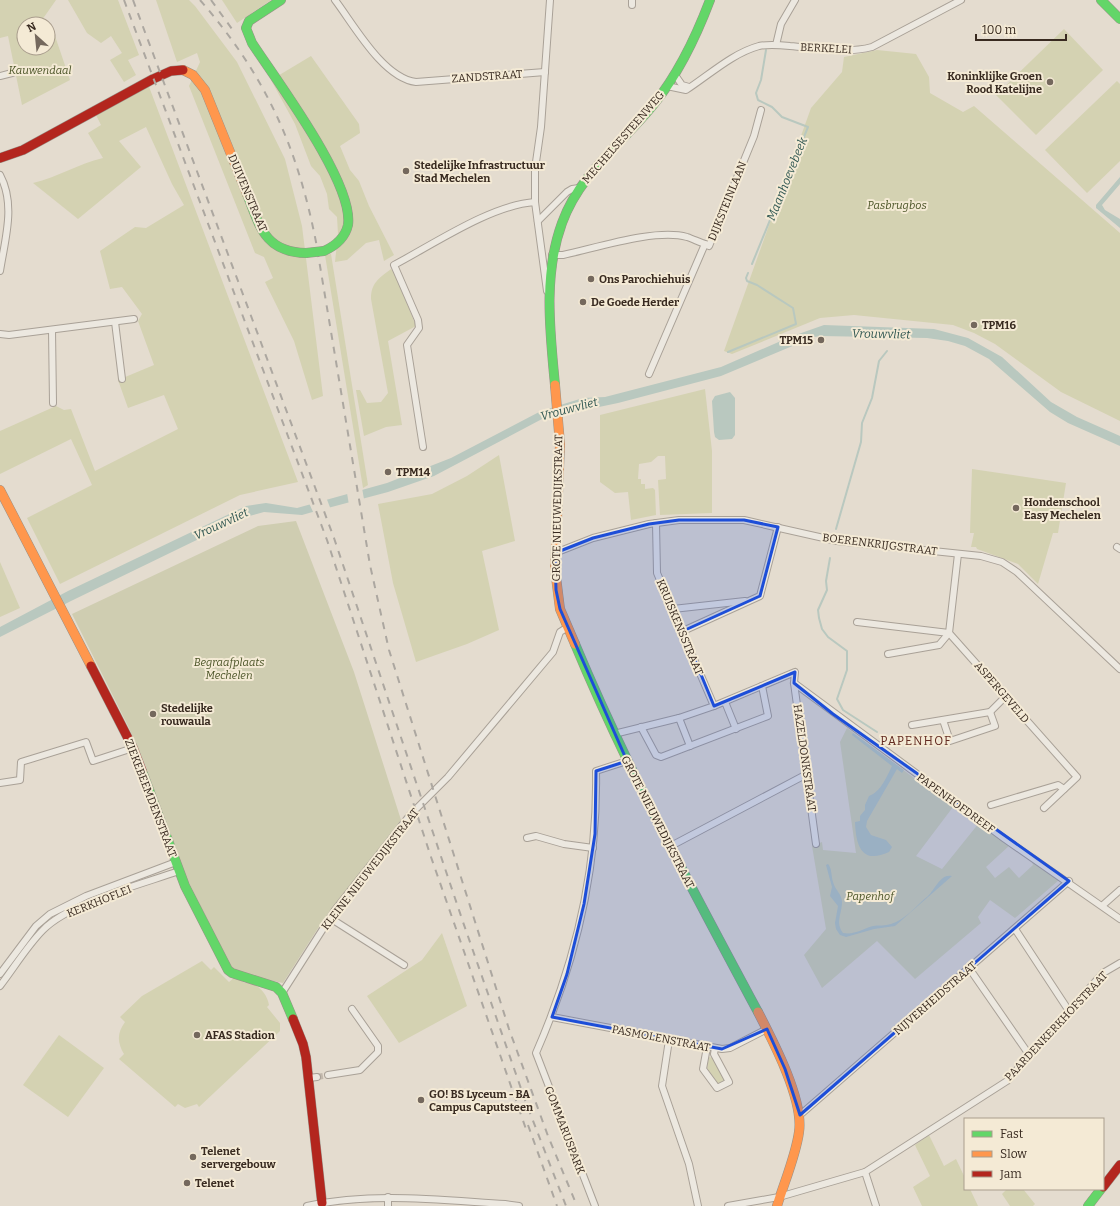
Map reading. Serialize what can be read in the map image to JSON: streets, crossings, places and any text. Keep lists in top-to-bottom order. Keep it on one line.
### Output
{"streets":{"street":["BERKELEI","ZANDSTRAAT","MECHELSESTEENWEG","DUIVENSTRAAT","DIJKSTEINLAAN","GROTE NIEUWEDIJKSTRAAT","BOERENKRIJGSTRAAT","KRUISKENSSTRAAT","ASPERGEVELD","HAZELDONKSTRAAT","ZIEKEBEEMDENSTRAAT","PAPENHOFDREEF","KLEINE NIEUWEDIJKSTRAAT","KERKHOFLEI","NIJVERHEIDSTRAAT","PAARDENKERKHOFSTRAAT","PASMOLENSTRAAT","GOMMARUSPARK"]},"crossings":[["MECHELSESTEENWEG","GROTE NIEUWEDIJKSTRAAT"],["GROTE NIEUWEDIJKSTRAAT","BOERENKRIJGSTRAAT"],["GROTE NIEUWEDIJKSTRAAT","KLEINE NIEUWEDIJKSTRAAT"],["GROTE NIEUWEDIJKSTRAAT","NIJVERHEIDSTRAAT"],["GROTE NIEUWEDIJKSTRAAT","PAARDENKERKHOFSTRAAT"],["GROTE NIEUWEDIJKSTRAAT","PASMOLENSTRAAT"],["BOERENKRIJGSTRAAT","KRUISKENSSTRAAT"],["HAZELDONKSTRAAT","PAPENHOFDREEF"],["ZIEKEBEEMDENSTRAAT","KLEINE NIEUWEDIJKSTRAAT"],["ZIEKEBEEMDENSTRAAT","KERKHOFLEI"],["PAPENHOFDREEF","NIJVERHEIDSTRAAT"],["PASMOLENSTRAAT","GOMMARUSPARK"]],"districts":["PAPENHOF"],"water":["Maanhoevebeek","Vrouwvliet"],"parks":["Kauwendaal","Pasbrugbos","Begraafplaats Mechelen","Papenhof"],"places":["Koninklijke Groen Rood Katelijne","Stedelijke Infrastructuur Stad Mechelen","Ons Parochiehuis","De Goede Herder","TPM16","TPM15","TPM14","Hondenschool Easy Mechelen","Stedelijke rouwaula","AFAS Stadion","GO! BS Lyceum - BA Campus Caputsteen","Telenet servergebouw","Telenet"],"legend":["Fast","Slow","Jam"],"scale_bar":"100 m","north":"top left"}
